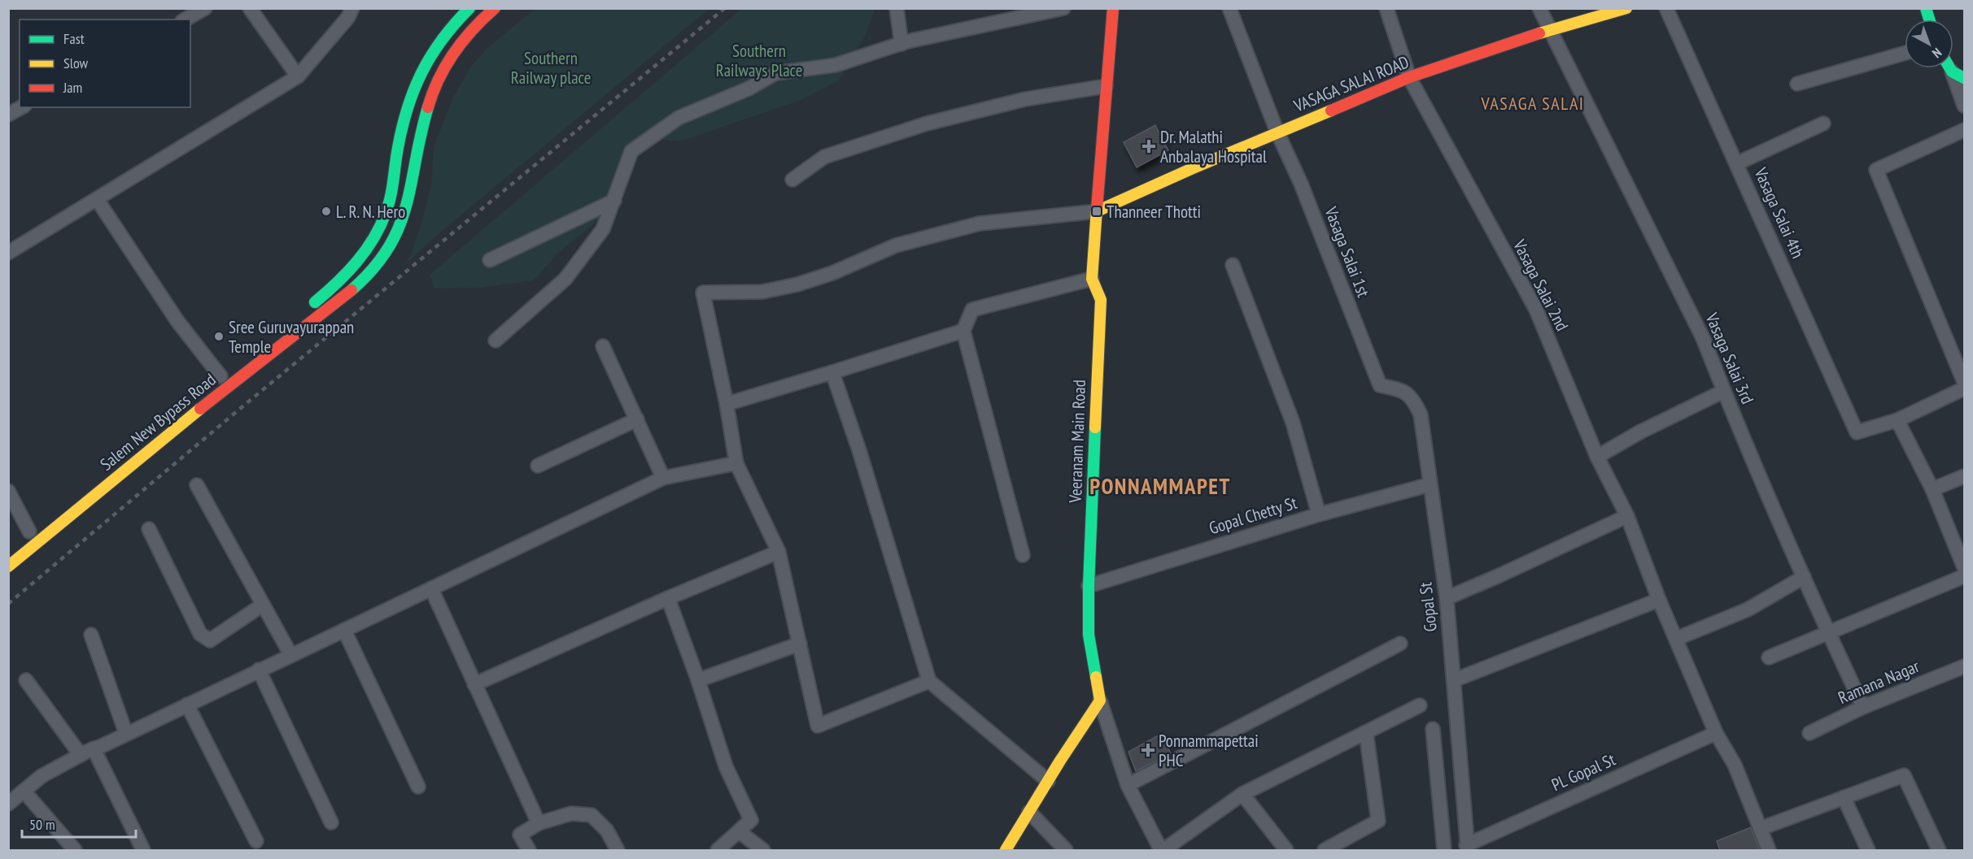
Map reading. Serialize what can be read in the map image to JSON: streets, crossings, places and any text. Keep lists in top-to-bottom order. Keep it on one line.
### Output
{"streets":{"main road":["VASAGA SALAI ROAD","Salem New Bypass Road","Veeranam Main Road"],"street":["Vasaga Salai 4th","Vasaga Salai 1st","Vasaga Salai 2nd","Vasaga Salai 3rd","Gopal Chetty St","Gopal St","Ramana Nagar","PL Gopal St"]},"crossings":[["VASAGA SALAI ROAD","Vasaga Salai 1st"],["VASAGA SALAI ROAD","Vasaga Salai 2nd"],["VASAGA SALAI ROAD","Vasaga Salai 3rd"],["VASAGA SALAI ROAD","Veeranam Main Road"],["Vasaga Salai 1st","Gopal St"],["Vasaga Salai 2nd","PL Gopal St"],["Vasaga Salai 3rd","Ramana Nagar"],["Veeranam Main Road","Gopal Chetty St"],["Gopal Chetty St","Gopal St"],["Gopal St","PL Gopal St"]],"districts":["VASAGA SALAI","PONNAMMAPET"],"parks":["Southern Railways Place","Southern Railway place"],"places":{"health":["Dr. Malathi Anbalaya Hospital","Ponnammapettai PHC"],"other":["L. R. N. Hero","Sree Guruvayurappan Temple"],"transit":["Thanneer Thotti"]},"legend":["Fast","Slow","Jam"],"scale_bar":"50 m","north":"bottom right"}
